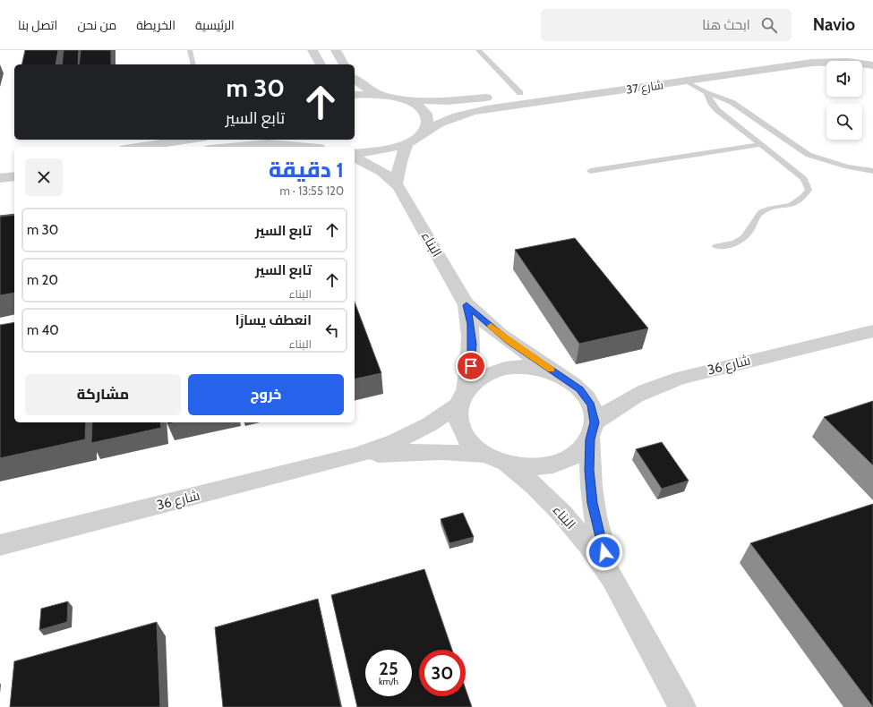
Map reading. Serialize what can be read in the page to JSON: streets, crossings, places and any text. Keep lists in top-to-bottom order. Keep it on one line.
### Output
{"streets":{"street":["شارع 37","البناء","شارع 36"]},"crossings":[["البناء","شارع 36"]],"page":{"header":"Navio","search":"ابحث هنا","nav":["الرئيسية","الخريطة","من نحن","اتصل بنا"],"turn":["30 m","تابع السير"],"heading":["1 دقيقة","120 m · 13:55"],"list":[{"name":"تابع السير","value":"30 m"},{"name":"تابع السير","note":"البناء","value":"20 m"},{"name":"انعطف يسارًا","note":"البناء","value":"40 m"}],"buttons":["خروج","مشاركة"],"speed":"25 km/h","limit":"30"}}
